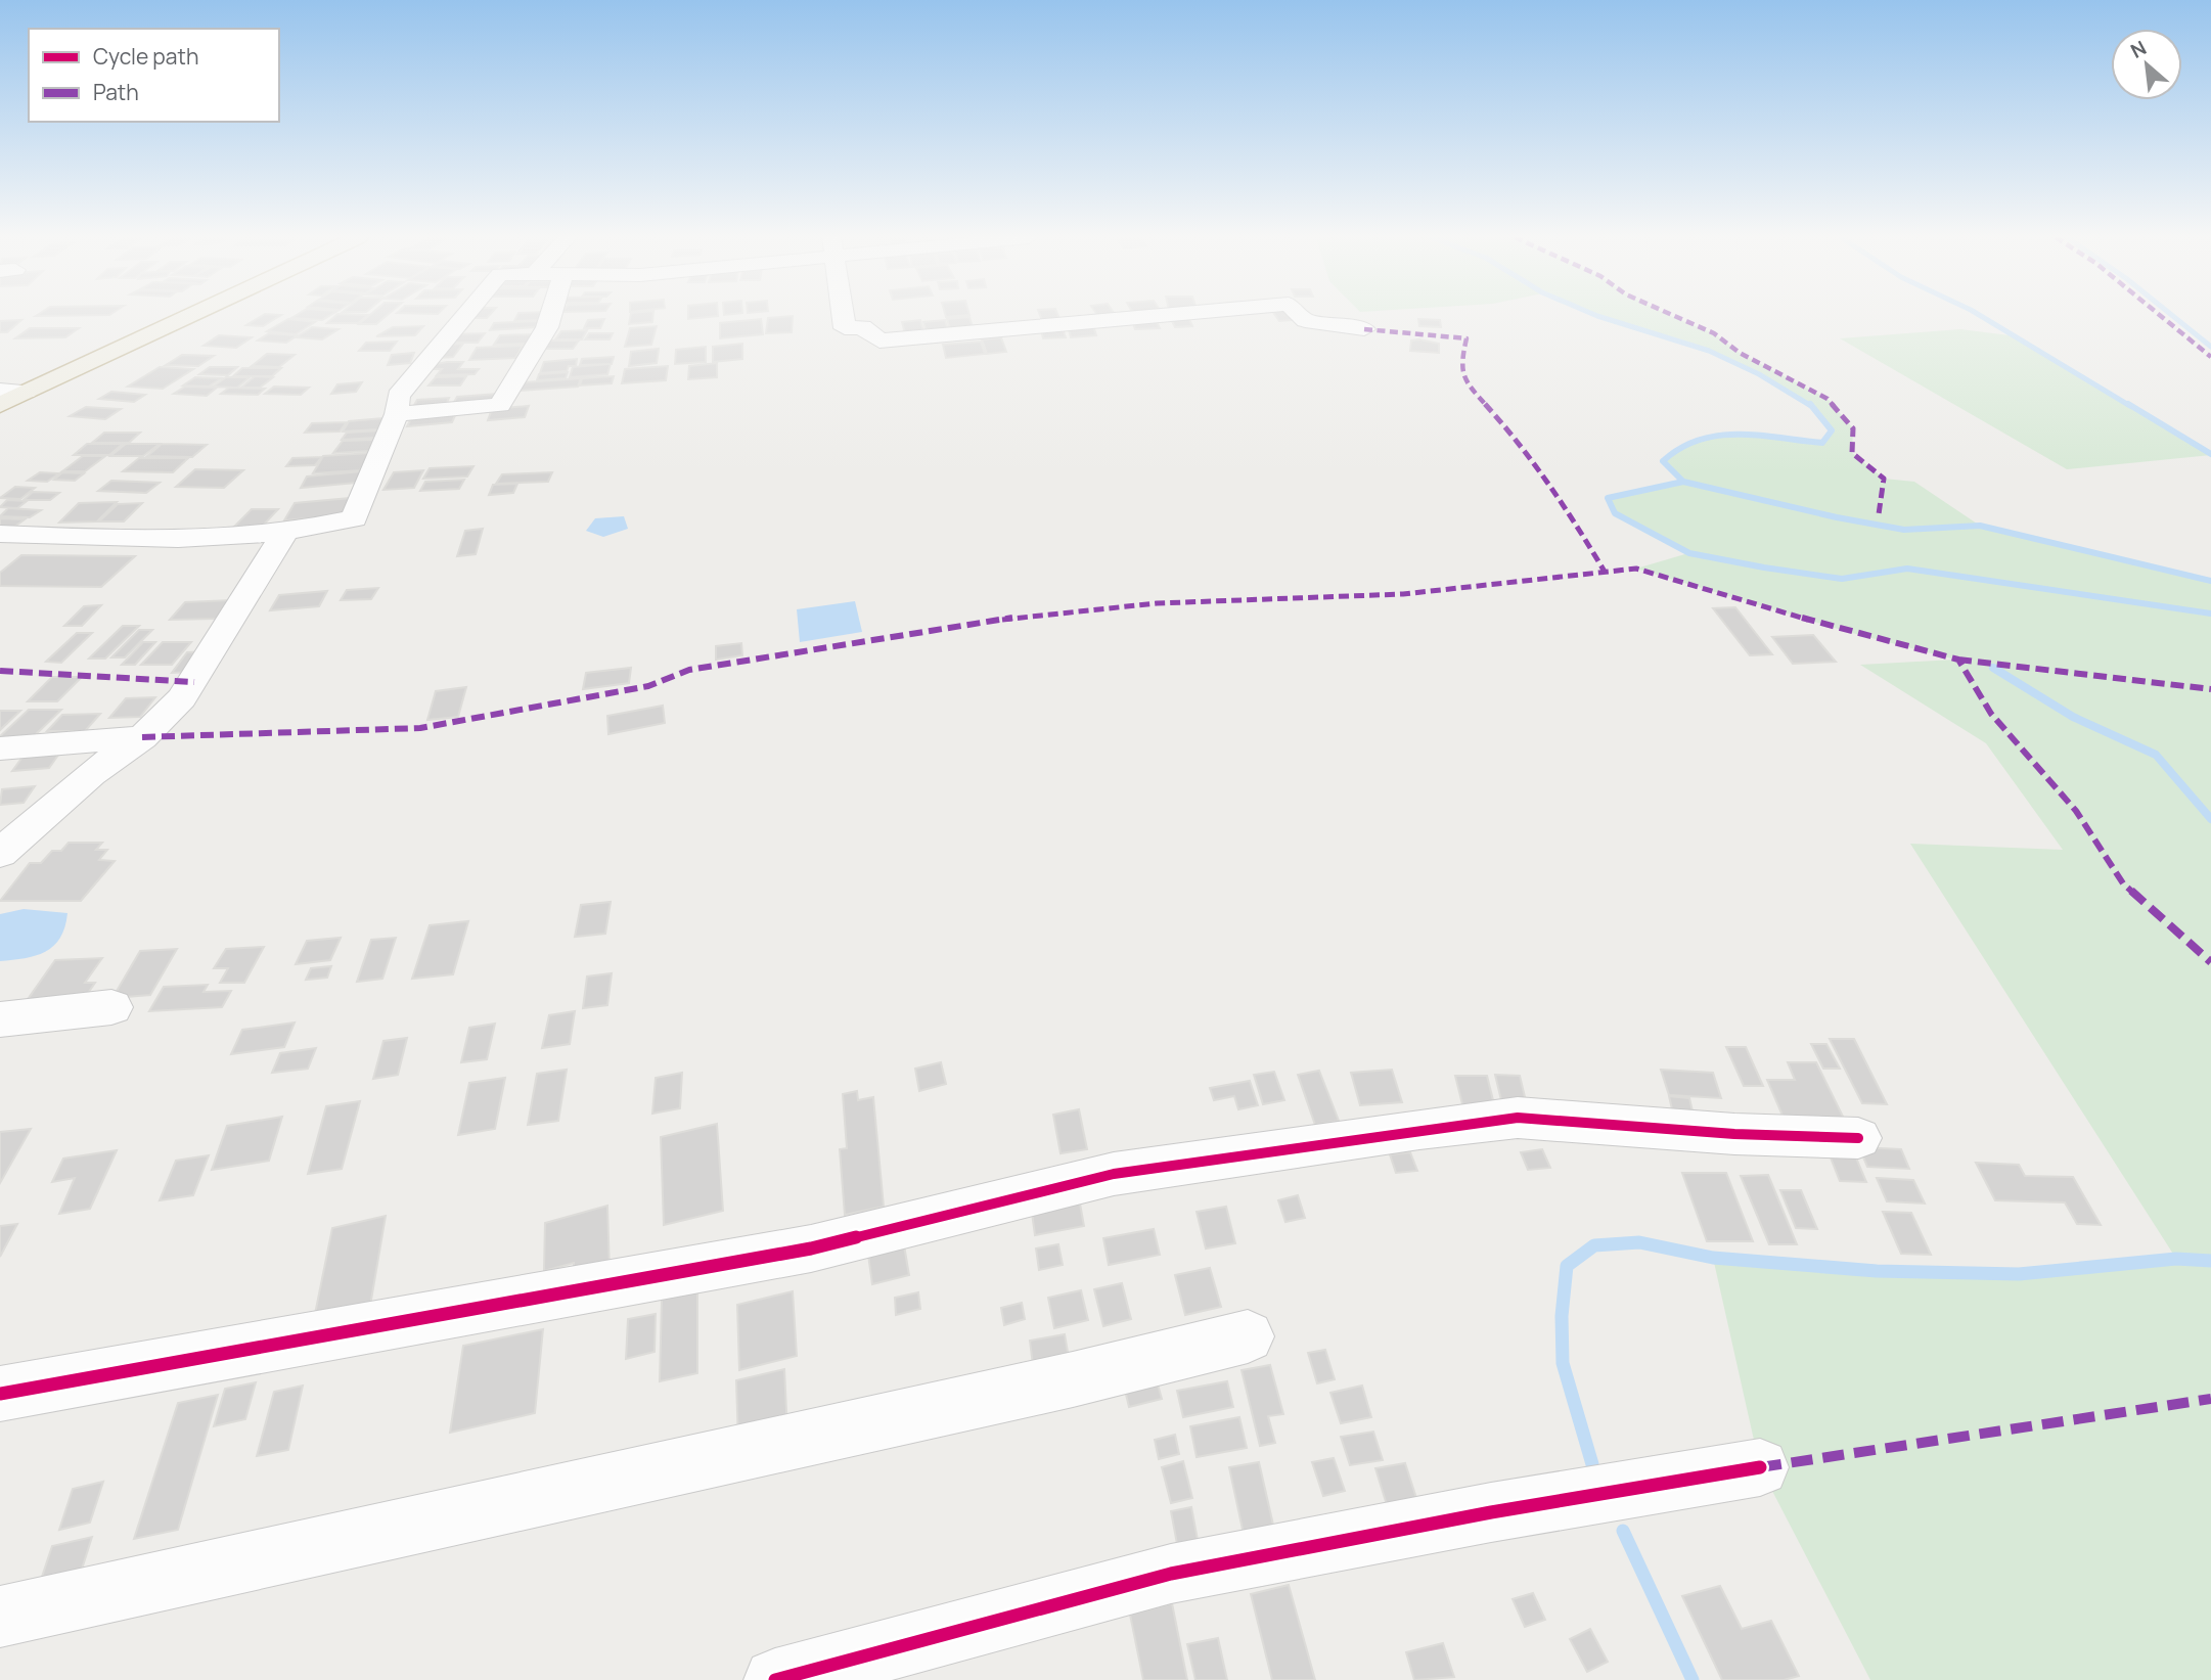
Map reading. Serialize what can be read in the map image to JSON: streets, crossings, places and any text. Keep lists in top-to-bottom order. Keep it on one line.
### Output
{"legend":["Cycle path","Path"],"north":"top left"}
